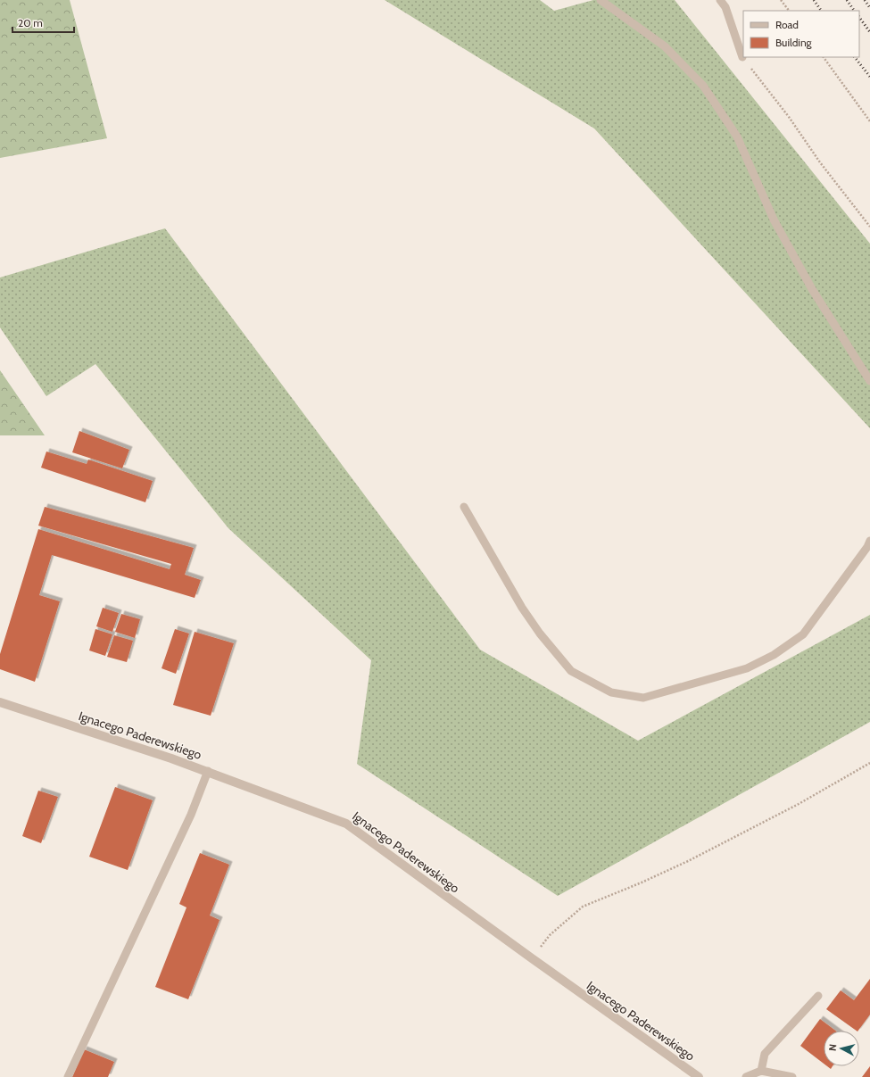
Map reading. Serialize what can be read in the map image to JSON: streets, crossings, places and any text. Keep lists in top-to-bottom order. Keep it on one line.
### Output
{"streets":{"street":["Ignacego Paderewskiego"]},"legend":["Road","Building"],"scale_bar":"20 m","north":"left"}
